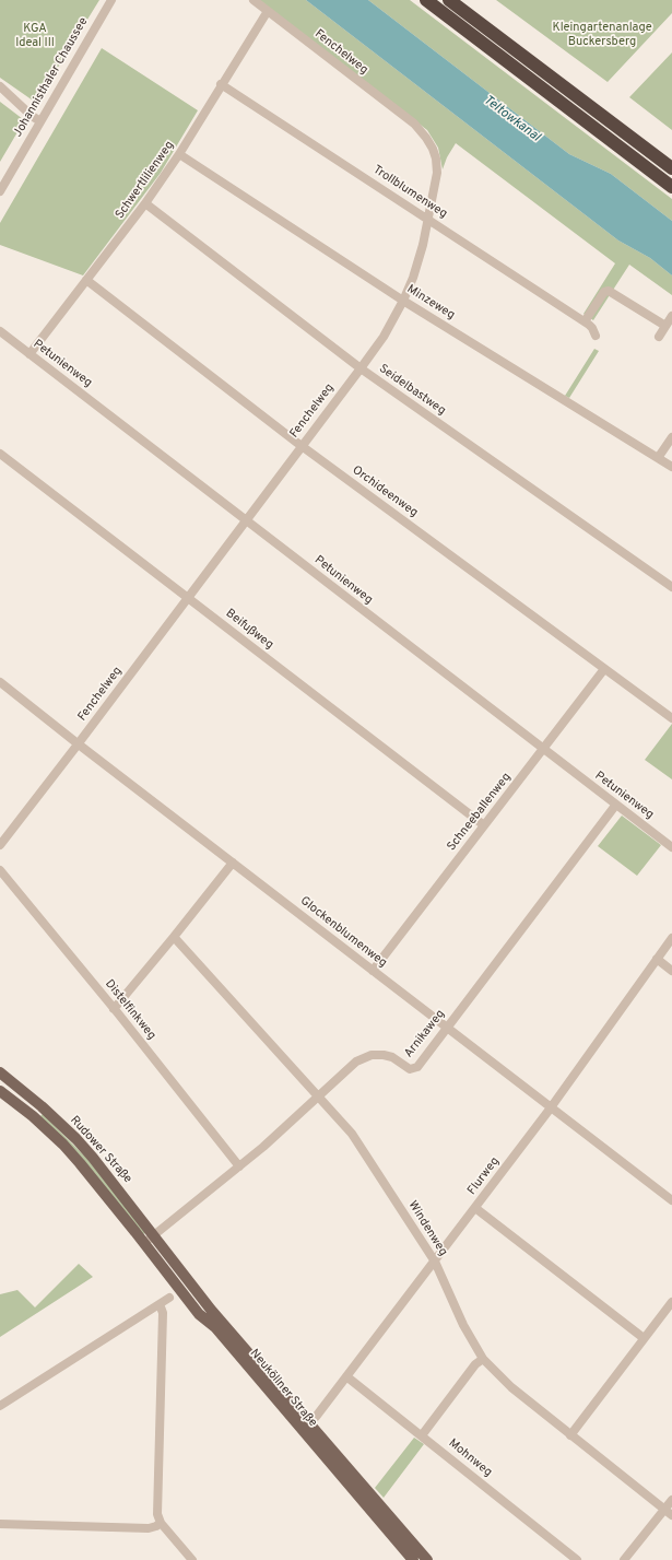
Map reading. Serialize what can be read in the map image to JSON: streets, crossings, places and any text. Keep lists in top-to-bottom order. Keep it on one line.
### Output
{"streets":{"main road":["Rudower Straße","Neuköllner Straße"],"street":["Fenchelweg","Johannisthaler Chaussee","Schwertlilienweg","Trollblumenweg","Minzeweg","Petunienweg","Seidelbastweg","Orchideenweg","Beifußweg","Schneeballenweg","Glockenblumenweg","Distelfinkweg","Arnikaweg","Flurweg","Windenweg","Mohnweg"]},"crossings":[["Fenchelweg","Schwertlilienweg"],["Fenchelweg","Trollblumenweg"],["Fenchelweg","Minzeweg"],["Fenchelweg","Petunienweg"],["Fenchelweg","Seidelbastweg"],["Fenchelweg","Orchideenweg"],["Fenchelweg","Beifußweg"],["Fenchelweg","Glockenblumenweg"],["Schwertlilienweg","Trollblumenweg"],["Schwertlilienweg","Minzeweg"],["Schwertlilienweg","Petunienweg"],["Schwertlilienweg","Seidelbastweg"],["Schwertlilienweg","Orchideenweg"],["Petunienweg","Schneeballenweg"],["Petunienweg","Arnikaweg"],["Orchideenweg","Schneeballenweg"],["Beifußweg","Schneeballenweg"],["Schneeballenweg","Glockenblumenweg"],["Glockenblumenweg","Arnikaweg"],["Glockenblumenweg","Flurweg"],["Distelfinkweg","Arnikaweg"],["Arnikaweg","Rudower Straße"],["Arnikaweg","Windenweg"],["Arnikaweg","Neuköllner Straße"],["Rudower Straße","Neuköllner Straße"],["Flurweg","Windenweg"],["Flurweg","Neuköllner Straße"],["Flurweg","Mohnweg"]],"water":["Teltowkanal"],"parks":["Kleingartenanlage Buckersberg","KGA Ideal III"]}
